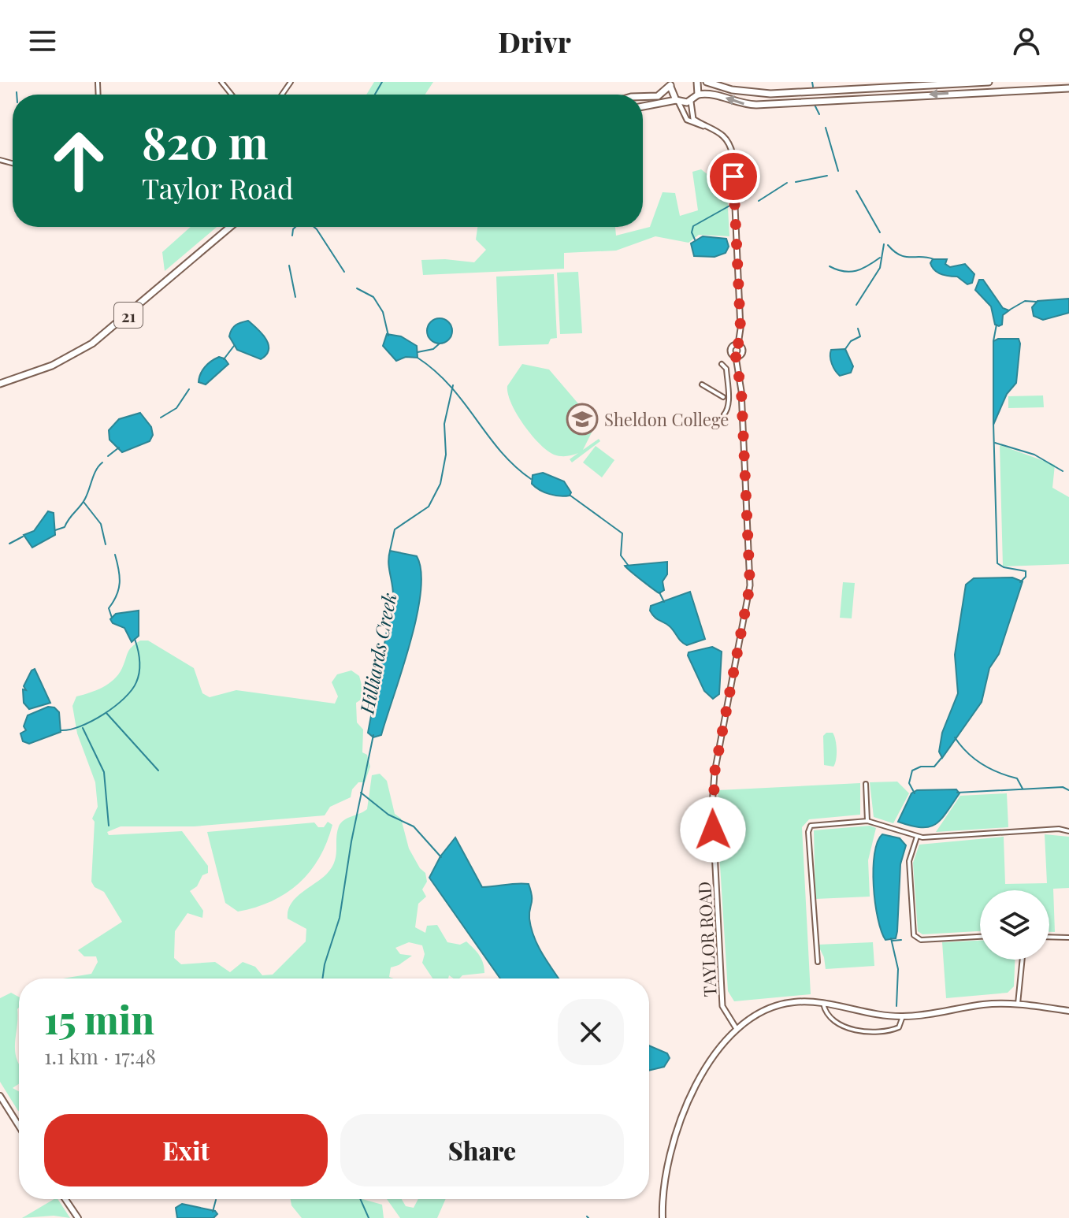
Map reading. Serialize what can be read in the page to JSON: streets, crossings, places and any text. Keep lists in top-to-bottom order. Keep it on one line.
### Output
{"streets":{"highway":["21"],"street":["TAYLOR ROAD"]},"water":["Hilliards Creek"],"places":{"school or university":["Sheldon College"]},"page":{"header":"Drivr","turn":["820 m","Taylor Road"],"heading":["15 min","1.1 km · 17:48"],"buttons":["Exit","Share"]}}
